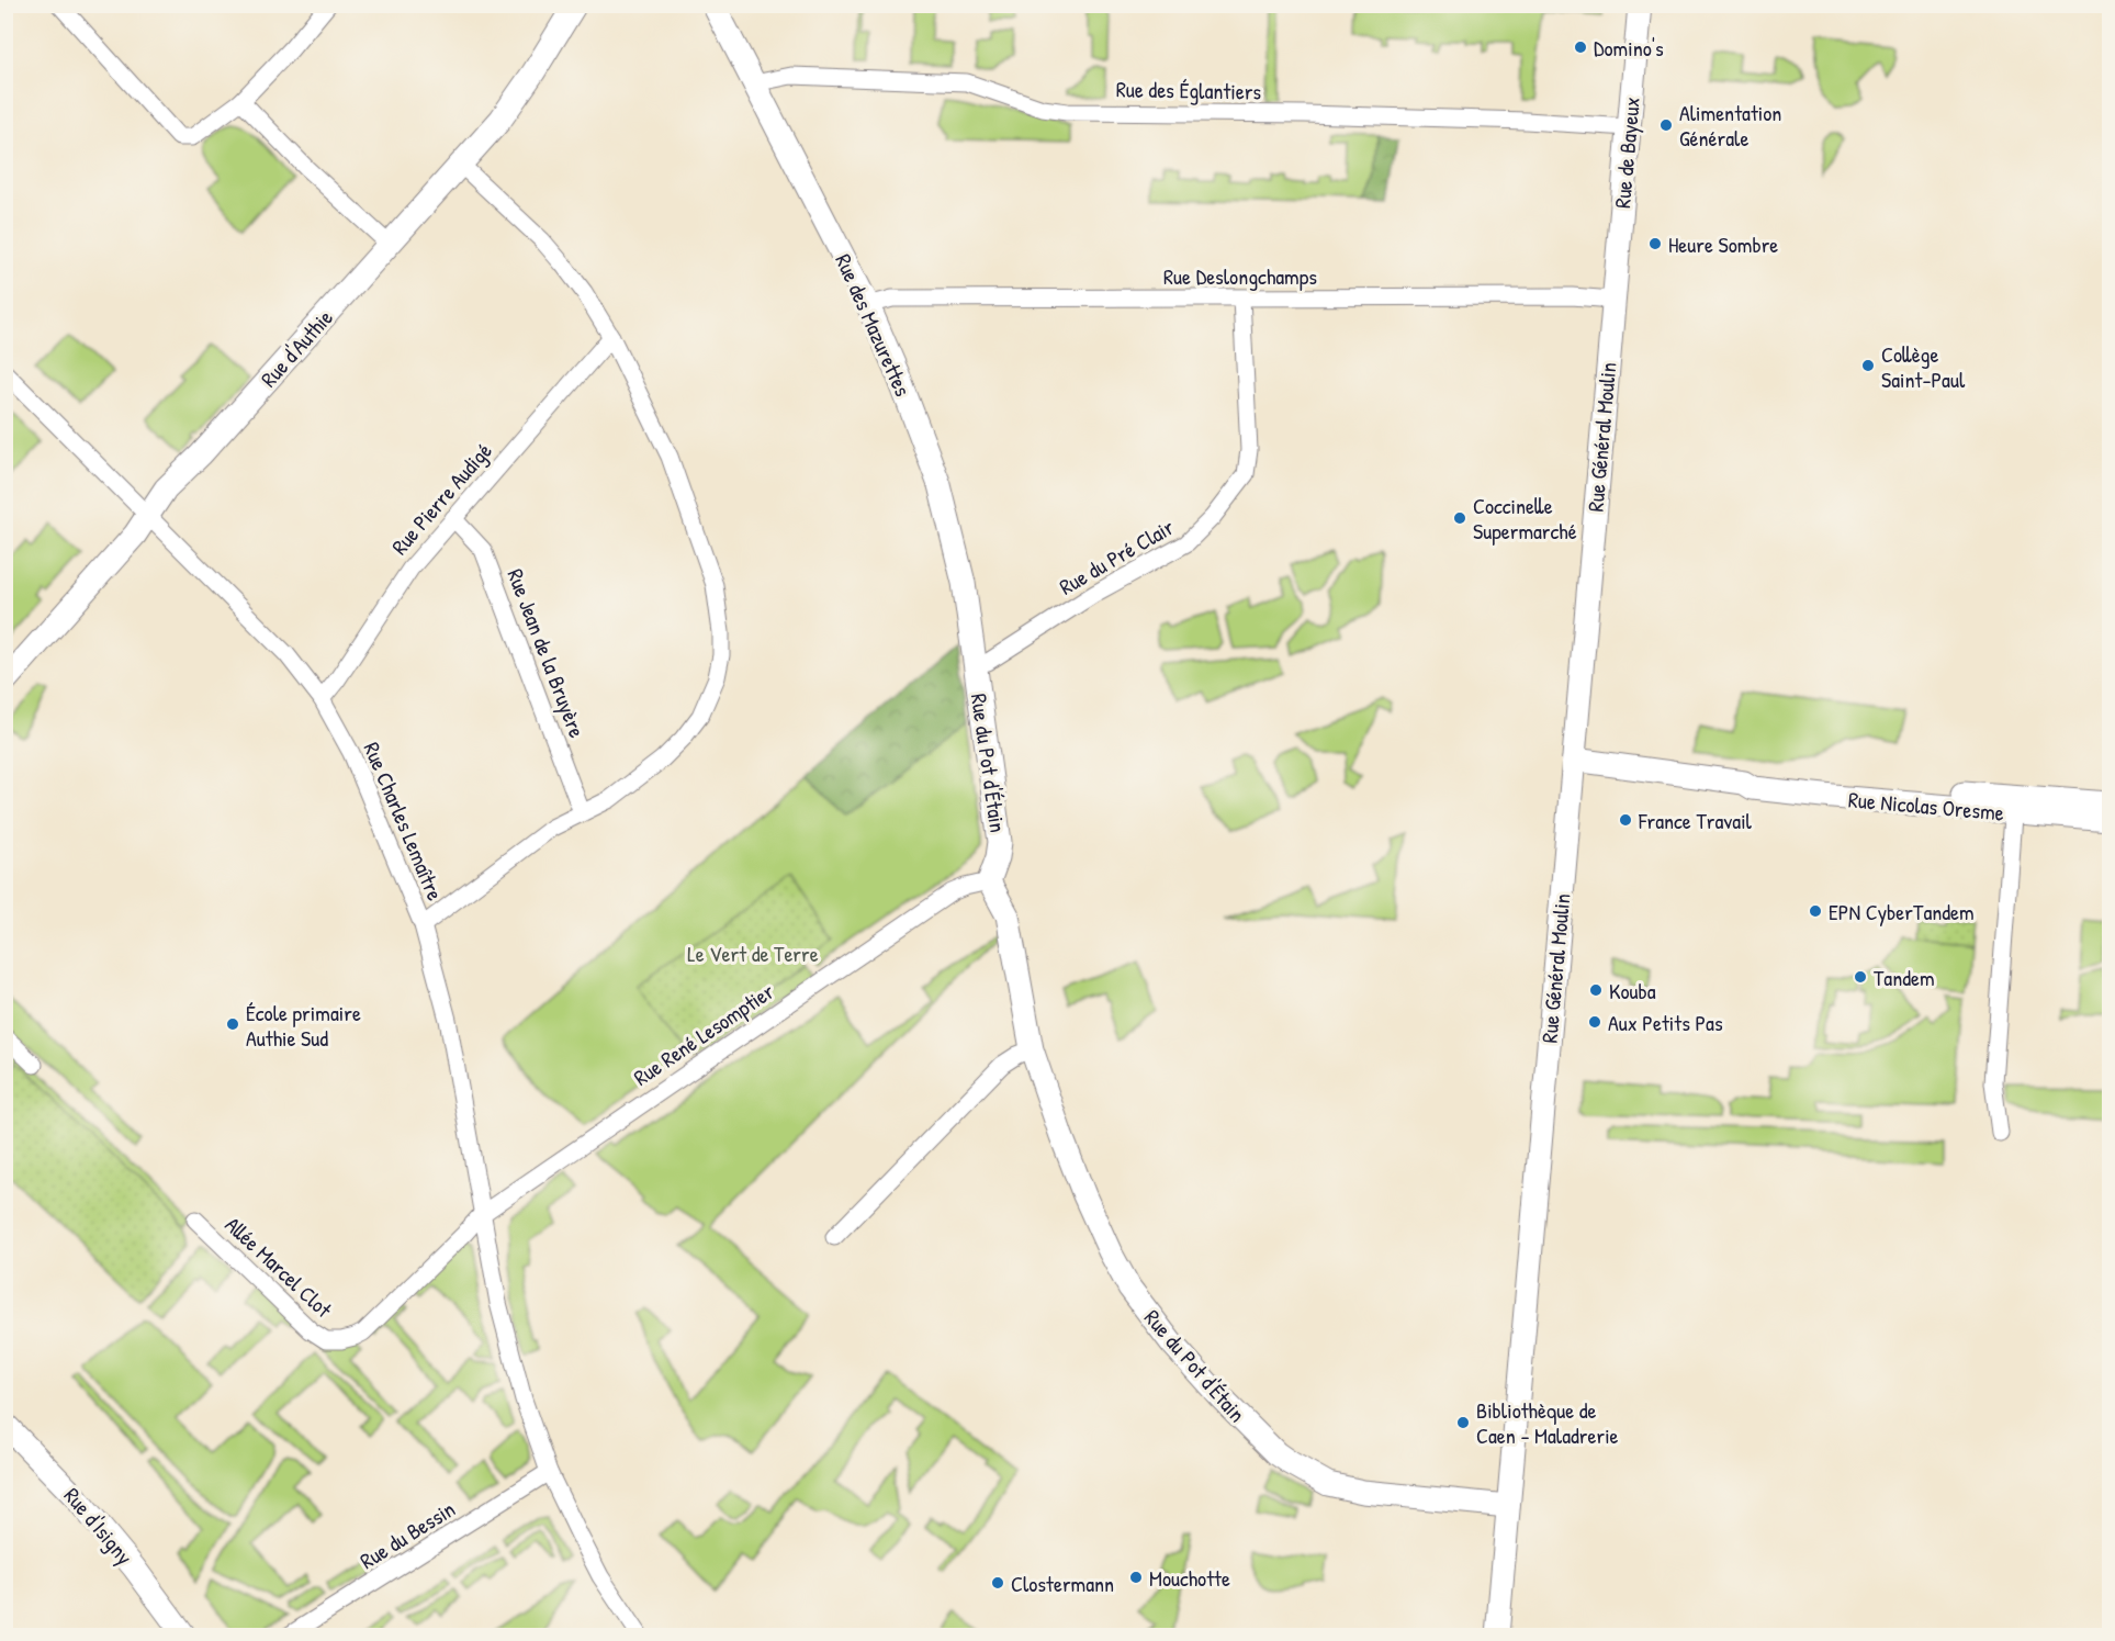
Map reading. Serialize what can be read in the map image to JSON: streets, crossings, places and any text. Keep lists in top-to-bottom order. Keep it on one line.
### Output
{"streets":{"street":["Rue des Églantiers","Rue de Bayeux","Rue Deslongchamps","Rue des Mazurettes","Rue d'Authie","Rue Général Moulin","Rue Pierre Audigé","Rue du Pré Clair","Rue Jean de la Bruyère","Rue du Pot d'Étain","Rue Nicolas Oresme","Rue Charles Lemaître","Rue René Lesomptier","Allée Marcel Clot","Rue d'Isigny","Rue du Bessin"]},"crossings":[["Rue des Églantiers","Rue de Bayeux"],["Rue des Églantiers","Rue des Mazurettes"],["Rue de Bayeux","Rue Deslongchamps"],["Rue de Bayeux","Rue Général Moulin"],["Rue Deslongchamps","Rue des Mazurettes"],["Rue Deslongchamps","Rue Général Moulin"],["Rue Deslongchamps","Rue du Pré Clair"],["Rue des Mazurettes","Rue du Pré Clair"],["Rue des Mazurettes","Rue du Pot d'Étain"],["Rue d'Authie","Rue Charles Lemaître"],["Rue Général Moulin","Rue du Pot d'Étain"],["Rue Général Moulin","Rue Nicolas Oresme"],["Rue Pierre Audigé","Rue Jean de la Bruyère"],["Rue Pierre Audigé","Rue Charles Lemaître"],["Rue du Pré Clair","Rue du Pot d'Étain"],["Rue du Pot d'Étain","Rue René Lesomptier"],["Rue Charles Lemaître","Rue René Lesomptier"],["Rue Charles Lemaître","Allée Marcel Clot"],["Rue Charles Lemaître","Rue du Bessin"],["Rue René Lesomptier","Allée Marcel Clot"]],"parks":["Le Vert de Terre"],"places":["Domino's","Alimentation Générale","Heure Sombre","Collège Saint-Paul","Coccinelle Supermarché","France Travail","EPN CyberTandem","Tandem","Kouba","Aux Petits Pas","École primaire Authie Sud","Bibliothèque de Caen - Maladrerie","Mouchotte","Clostermann"]}
